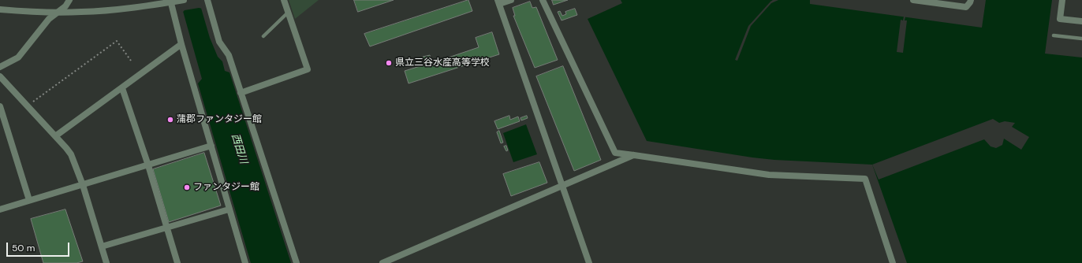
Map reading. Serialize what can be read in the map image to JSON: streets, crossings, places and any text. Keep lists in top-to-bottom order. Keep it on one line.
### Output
{"water":["西田川"],"places":["県立三谷水産高等学校","蒲郡ファンタジー館","ファンタジー館"],"scale_bar":"50 m"}
